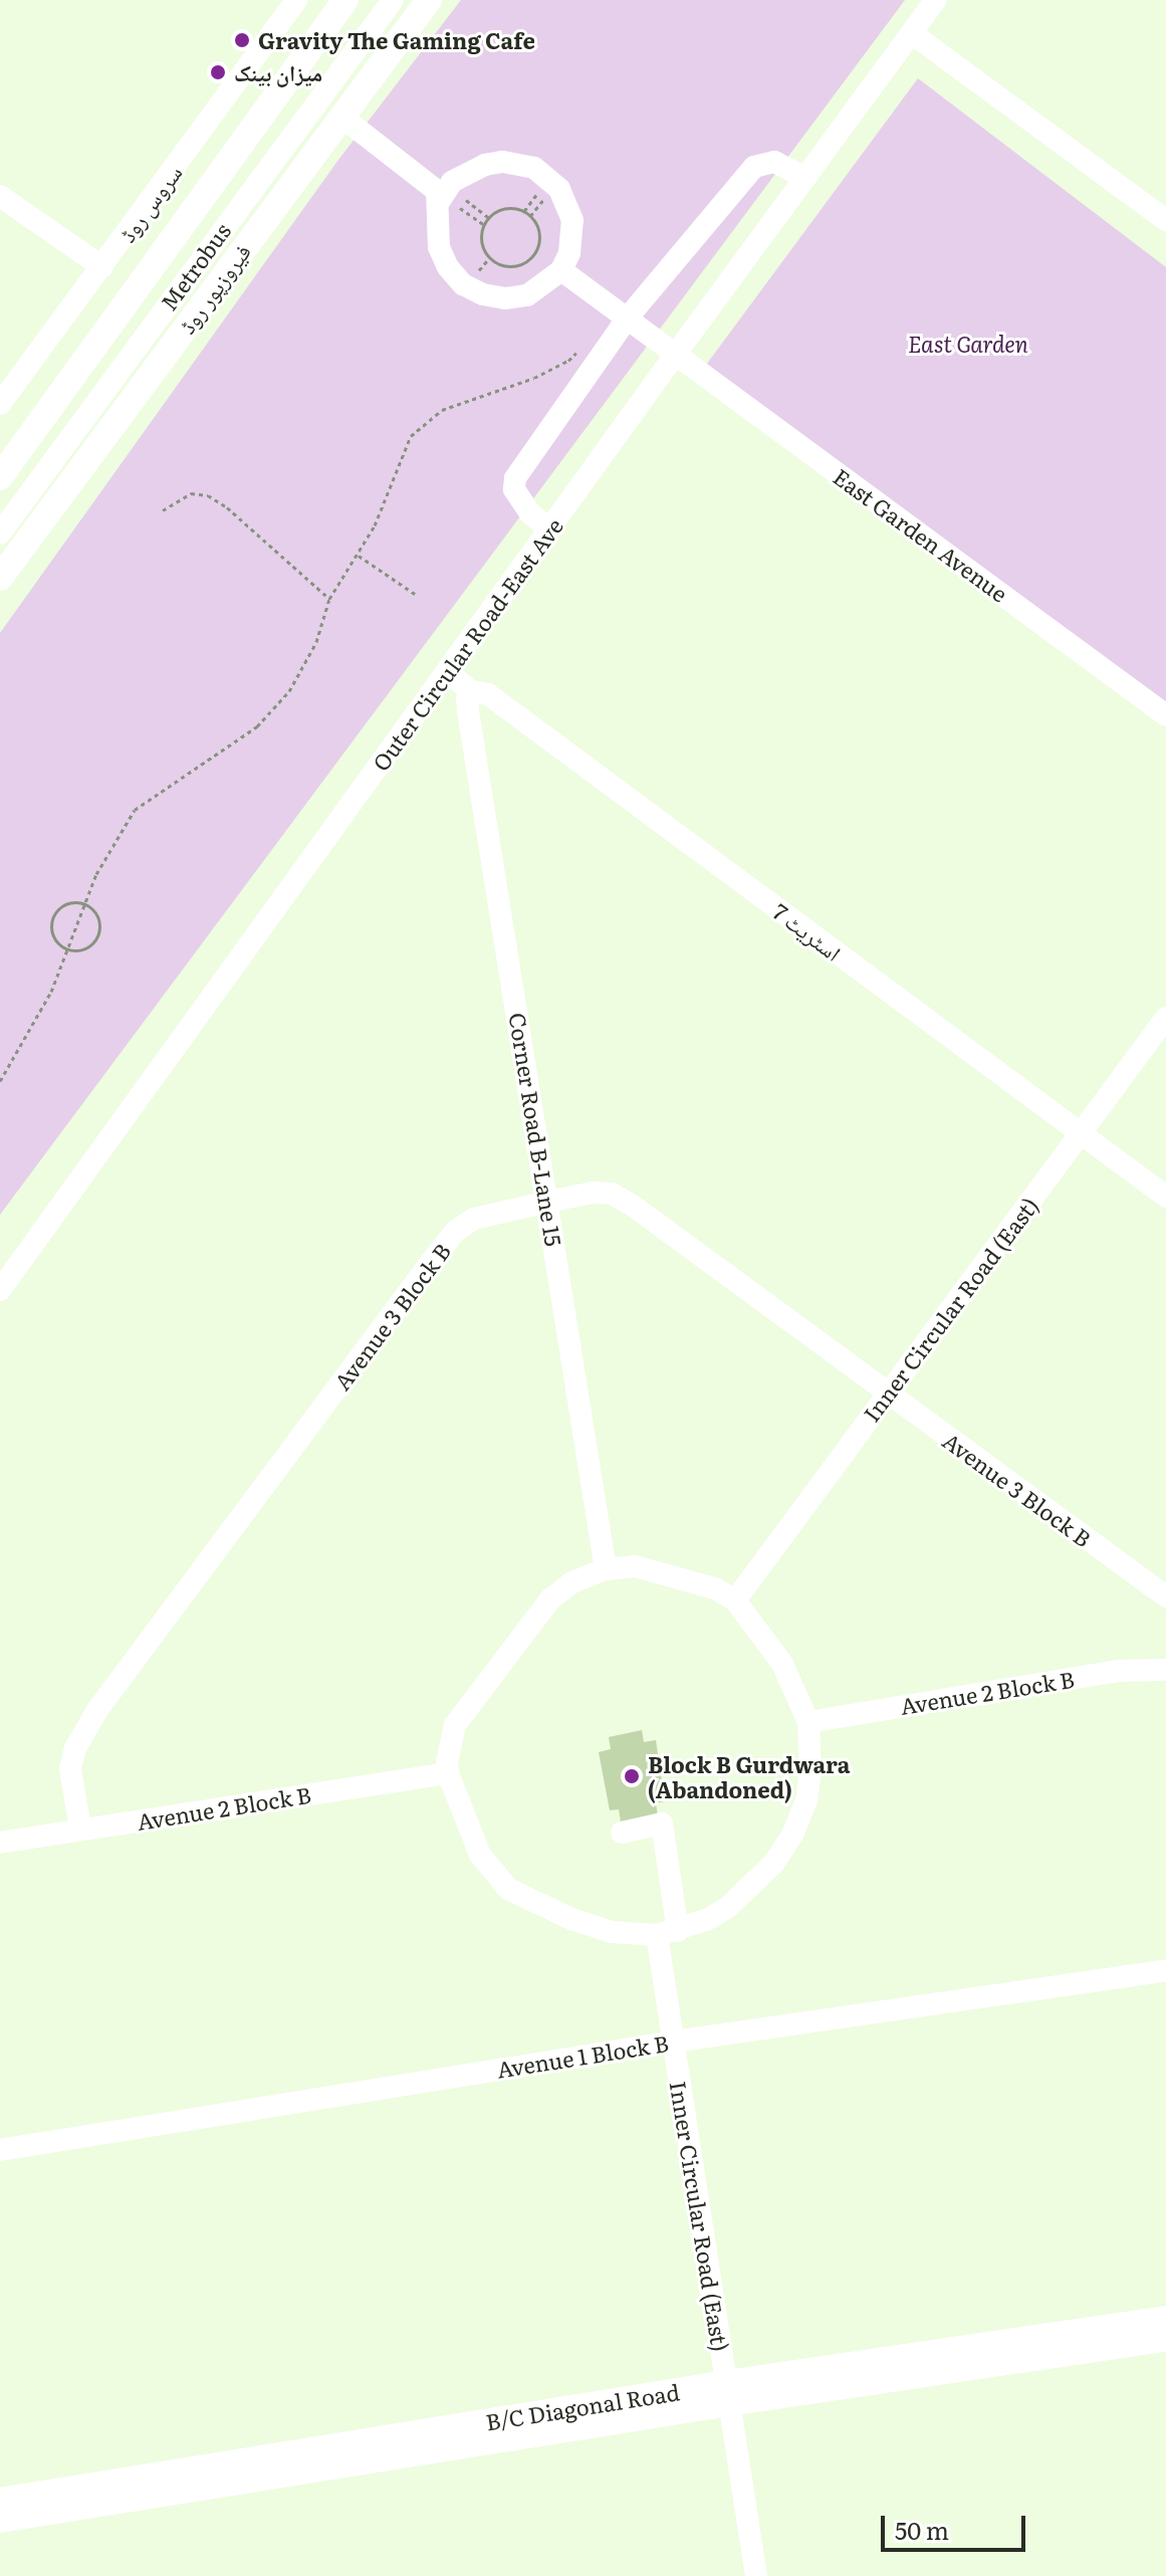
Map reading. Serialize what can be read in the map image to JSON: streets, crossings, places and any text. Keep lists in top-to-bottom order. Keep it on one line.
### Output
{"streets":{"main road":["فیروزپور روڈ","B/C Diagonal Road"],"street":["سروس روڈ","Metrobus","East Garden Avenue","Outer Circular Road-East Ave","اسٹریٹ 7","Corner Road B-Lane 15","Inner Circular Road (East)","Avenue 3 Block B","Avenue 2 Block B","Avenue 1 Block B"]},"crossings":[["East Garden Avenue","Outer Circular Road-East Ave"],["Outer Circular Road-East Ave","اسٹریٹ 7"],["اسٹریٹ 7","Corner Road B-Lane 15"],["اسٹریٹ 7","Inner Circular Road (East)"],["Corner Road B-Lane 15","Avenue 3 Block B"],["Inner Circular Road (East)","Avenue 3 Block B"],["Inner Circular Road (East)","Avenue 1 Block B"],["Inner Circular Road (East)","B/C Diagonal Road"],["Avenue 3 Block B","Avenue 2 Block B"]],"parks":["East Garden"],"places":["Gravity The Gaming Cafe","میزان بینک","Block B Gurdwara (Abandoned)"],"scale_bar":"50 m"}
